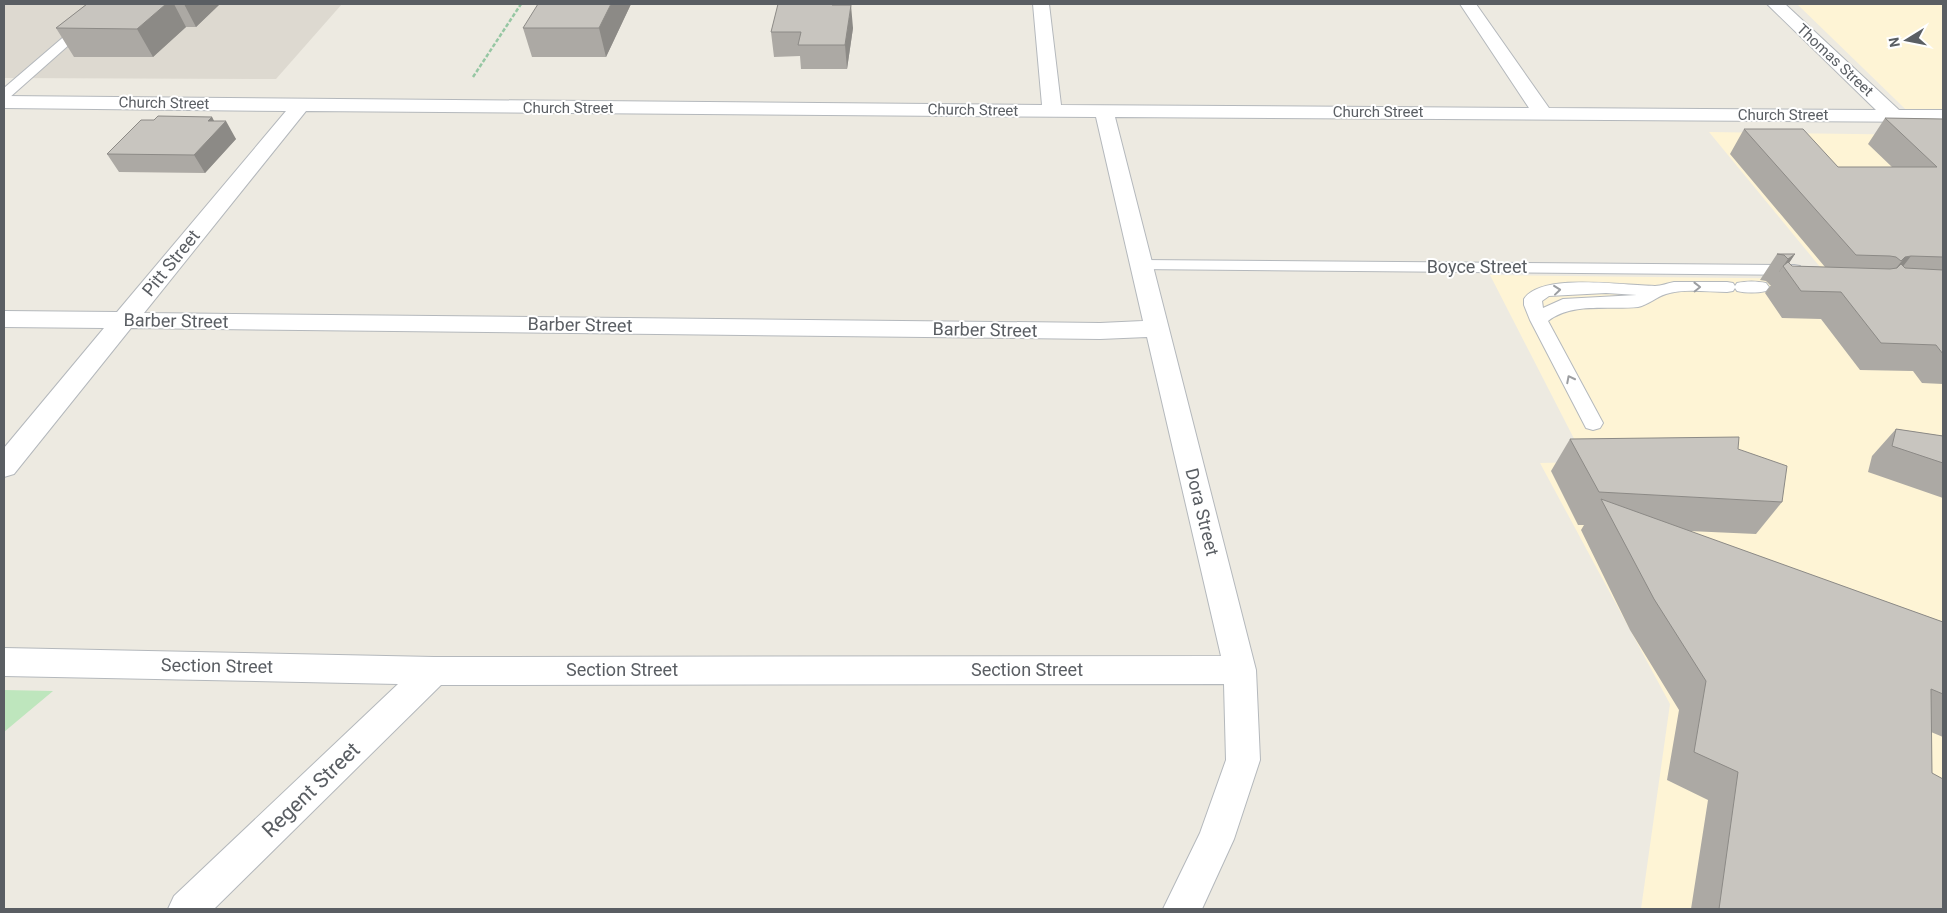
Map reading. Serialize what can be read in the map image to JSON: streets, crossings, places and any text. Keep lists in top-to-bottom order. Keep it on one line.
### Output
{"streets":{"street":["Thomas Street","Church Street","Pitt Street","Barber Street","Dora Street","Section Street","Regent Street"],"lane":["Boyce Street"]},"crossings":[["Thomas Street","Church Street"],["Church Street","Pitt Street"],["Church Street","Dora Street"],["Pitt Street","Barber Street"],["Boyce Street","Dora Street"],["Barber Street","Dora Street"],["Dora Street","Section Street"],["Section Street","Regent Street"]],"north":"left"}
